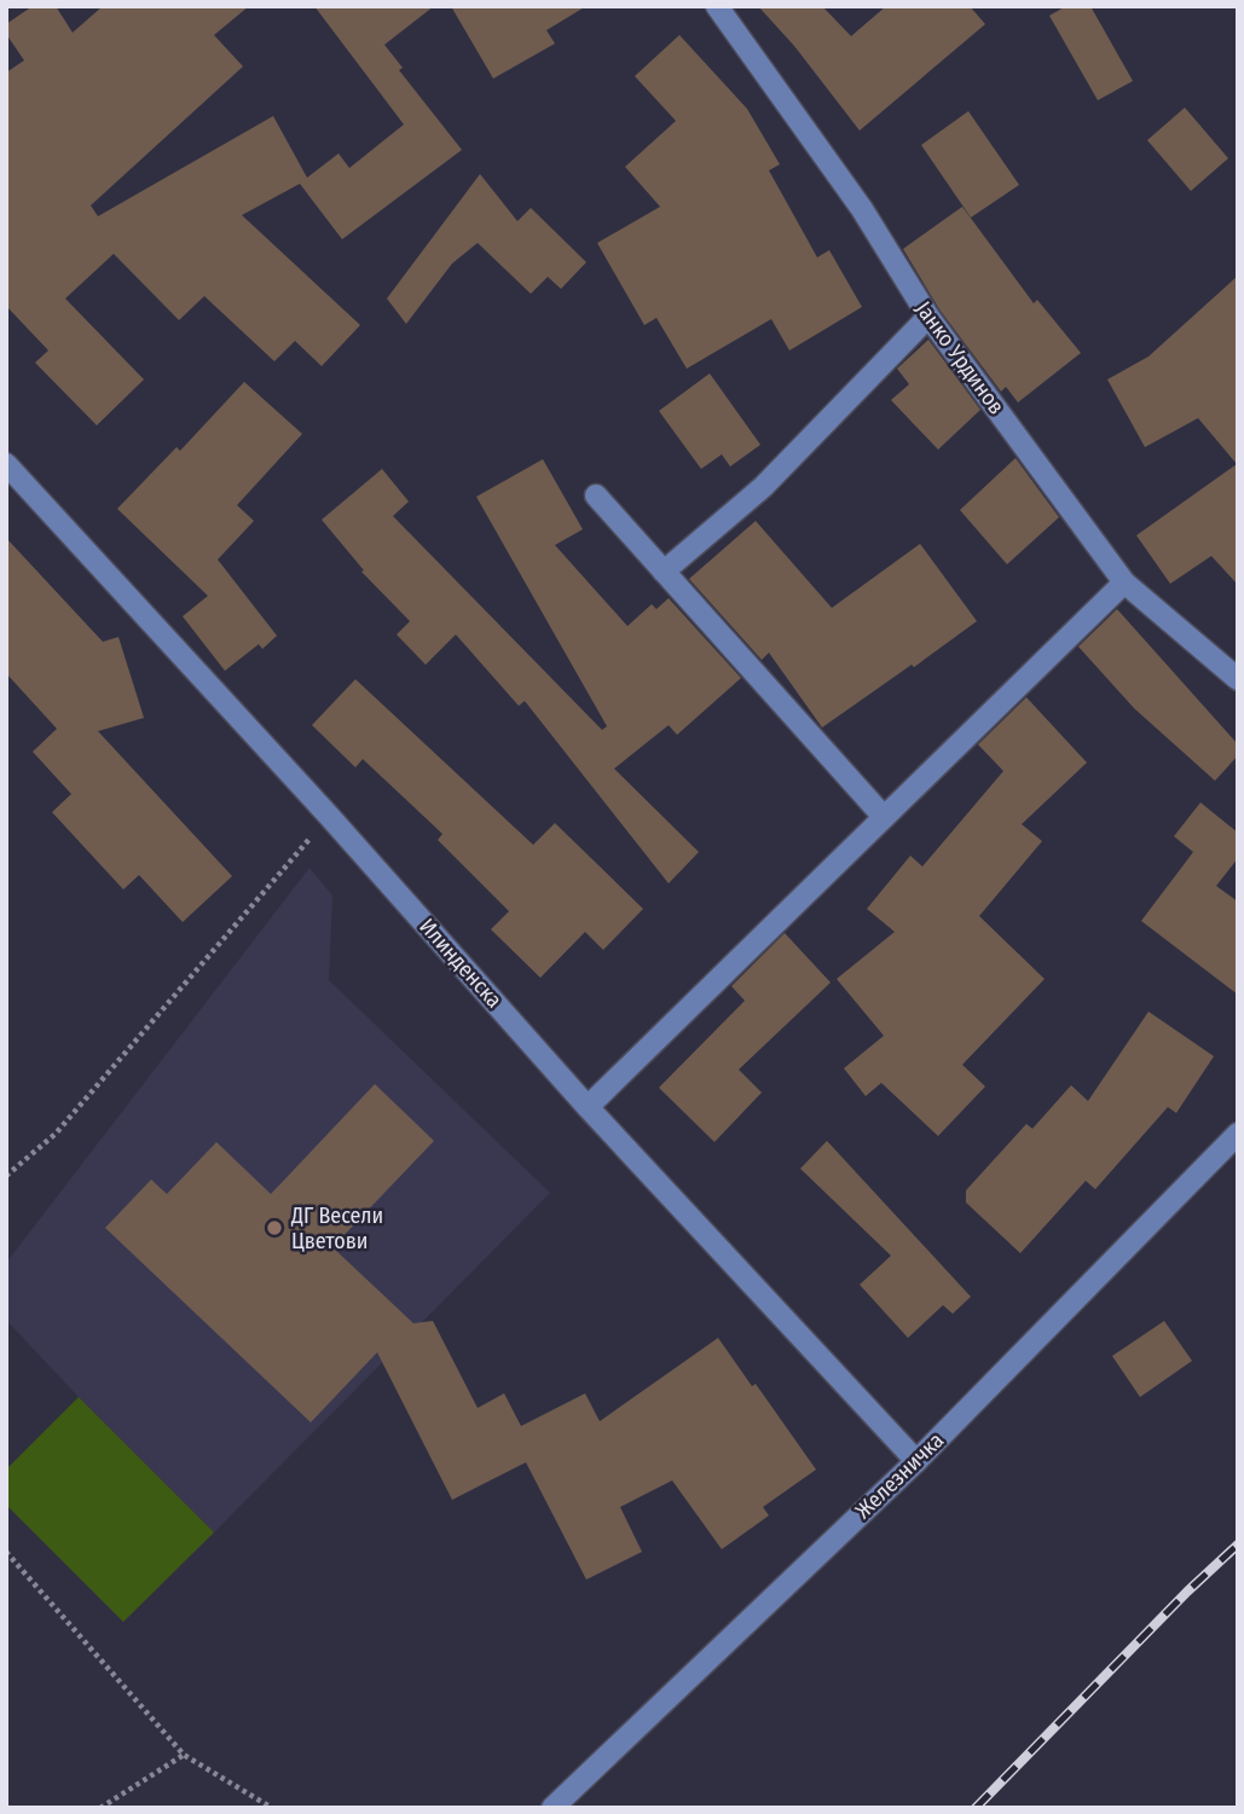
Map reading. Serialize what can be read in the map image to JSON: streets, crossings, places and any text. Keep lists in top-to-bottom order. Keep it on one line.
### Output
{"streets":{"street":["Јанко Урдинов","Илинденска","Железничка"]},"crossings":[["Илинденска","Железничка"]],"places":["ДГ Весели Цветови"]}
